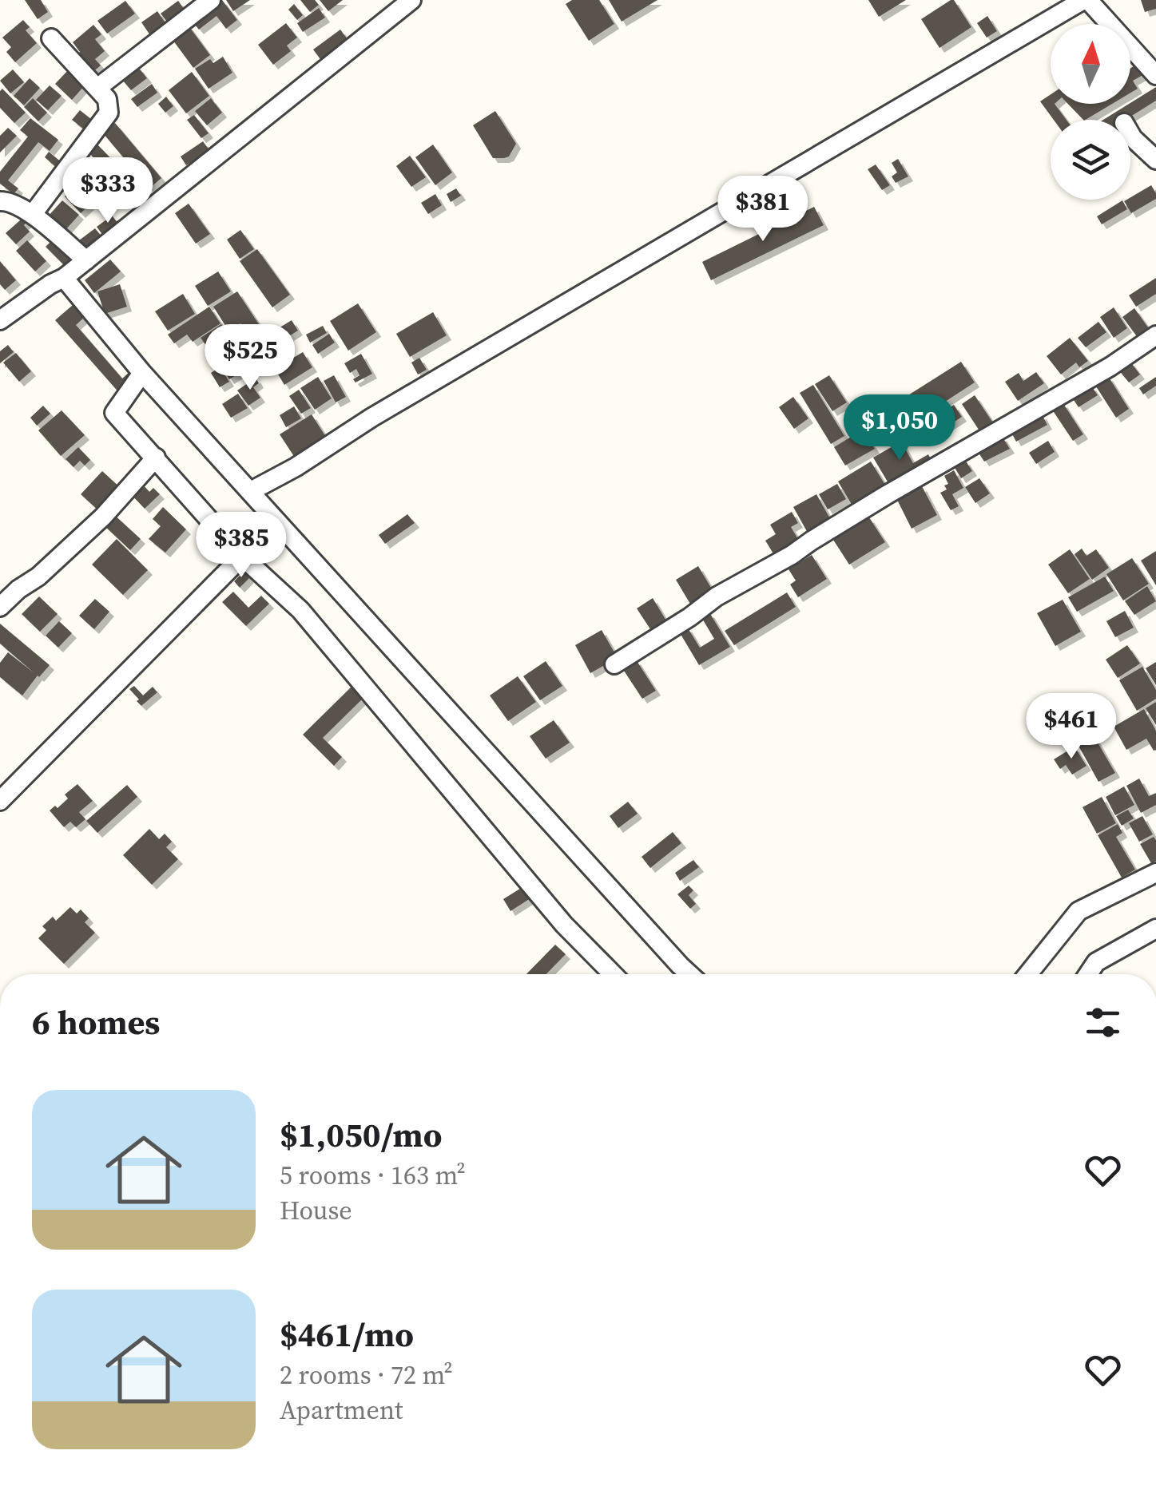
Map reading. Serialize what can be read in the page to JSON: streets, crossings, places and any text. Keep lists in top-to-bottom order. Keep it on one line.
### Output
{"north":"top","page":{"price":["$333","$381","$525","$1,050","$385","$461"],"heading":"6 homes","list":[{"name":"$1,050/mo","note":"5 rooms · 163 m² · House"},{"name":"$461/mo","note":"2 rooms · 72 m² · Apartment"}]}}
